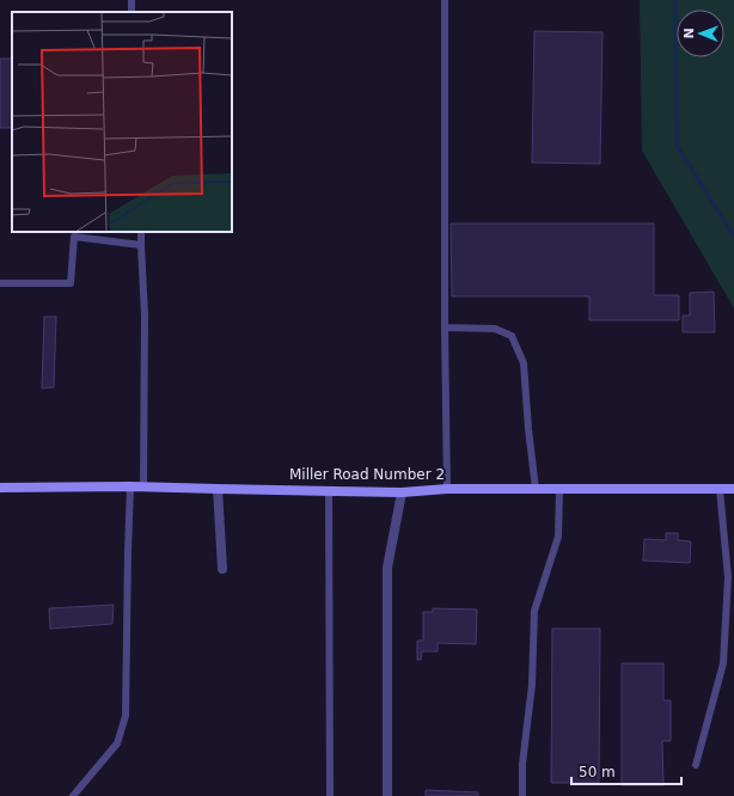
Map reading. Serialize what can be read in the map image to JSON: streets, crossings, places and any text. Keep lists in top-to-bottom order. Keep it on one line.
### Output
{"streets":{"main road":["Miller Road Number 2"]},"scale_bar":"50 m","north":"left"}
